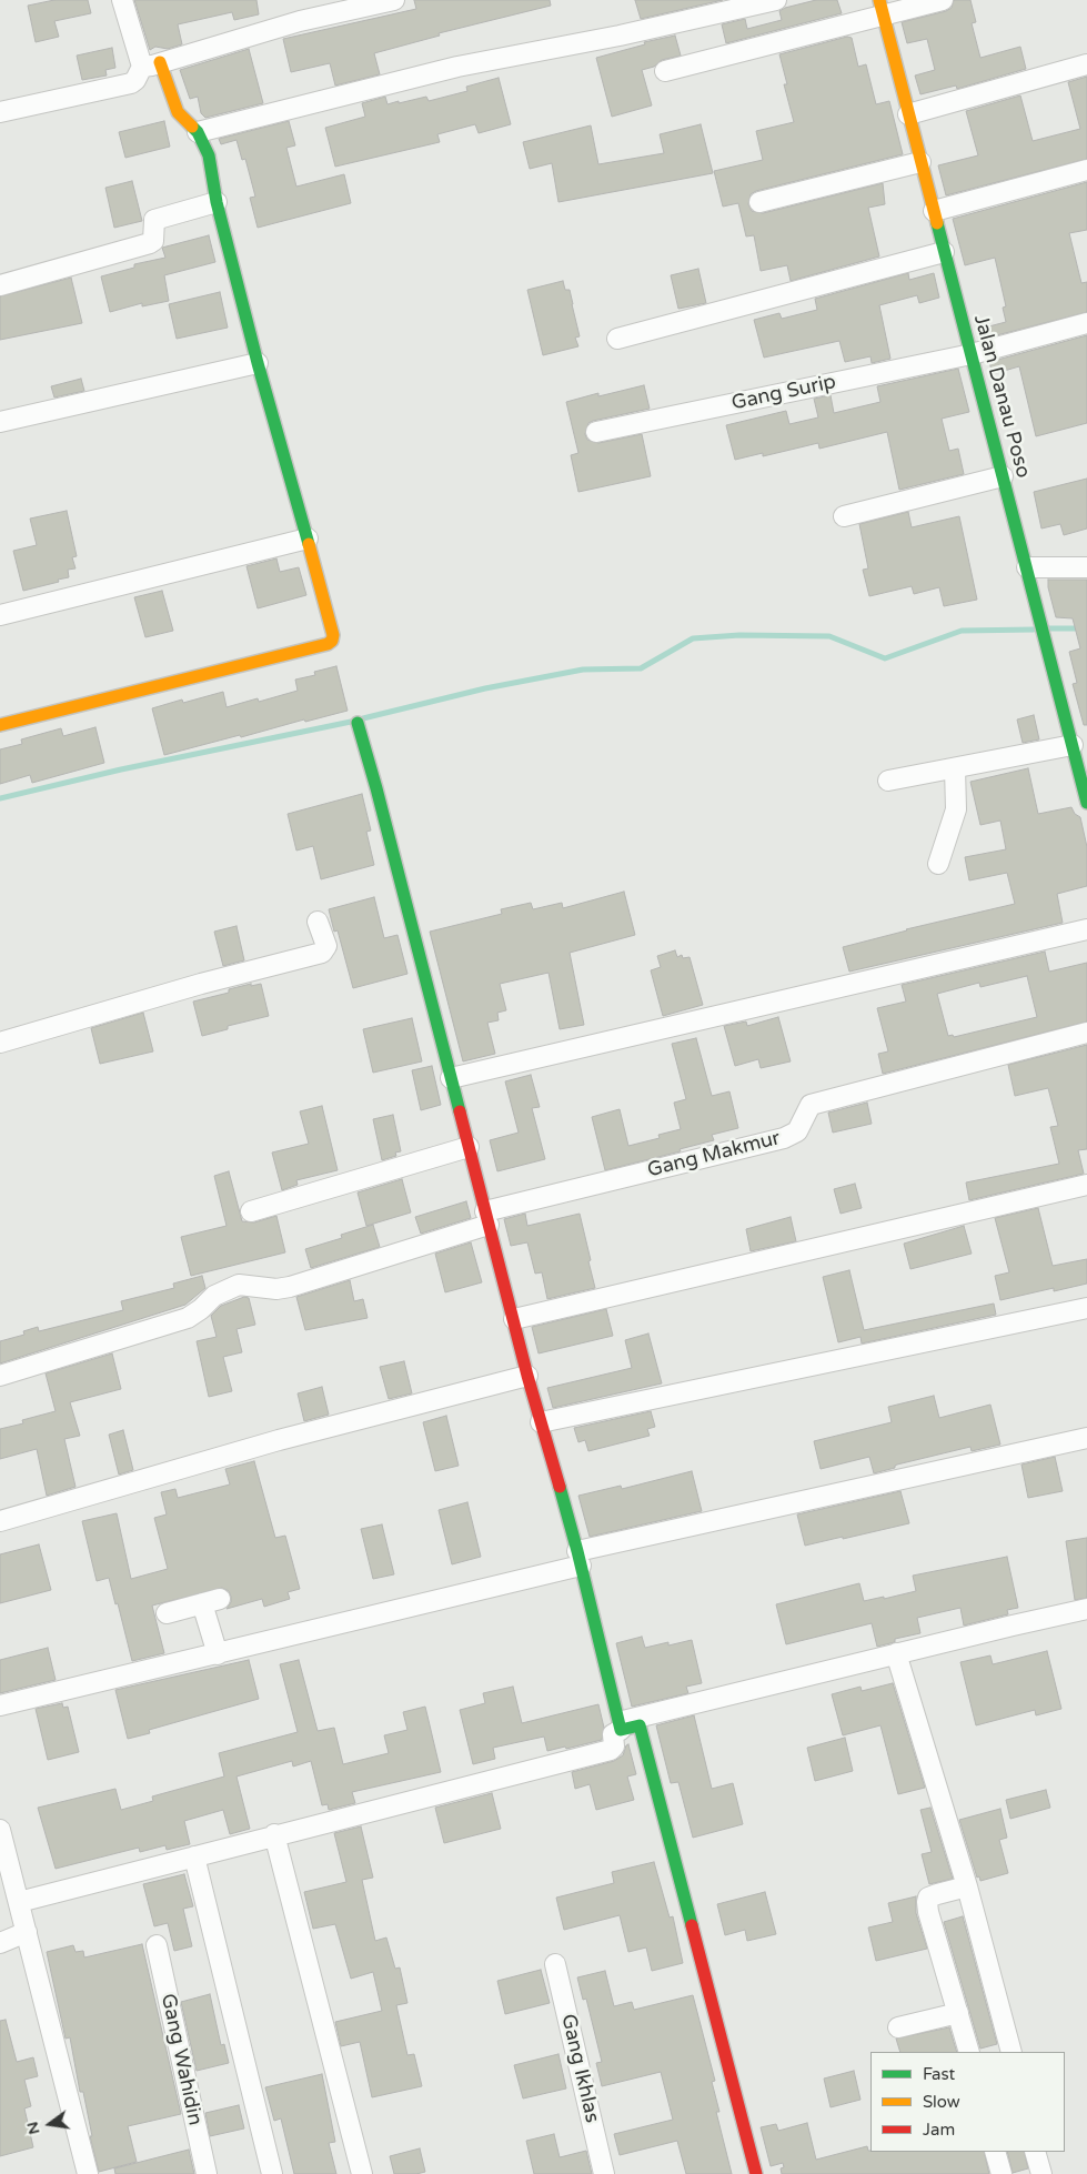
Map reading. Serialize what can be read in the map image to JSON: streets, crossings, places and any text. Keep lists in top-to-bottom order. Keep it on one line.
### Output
{"streets":{"street":["Gang Surip","Jalan Danau Poso","Gang Makmur","Gang Wahidin","Gang Ikhlas"]},"crossings":[["Gang Surip","Jalan Danau Poso"]],"legend":["Fast","Slow","Jam"],"north":"left"}
